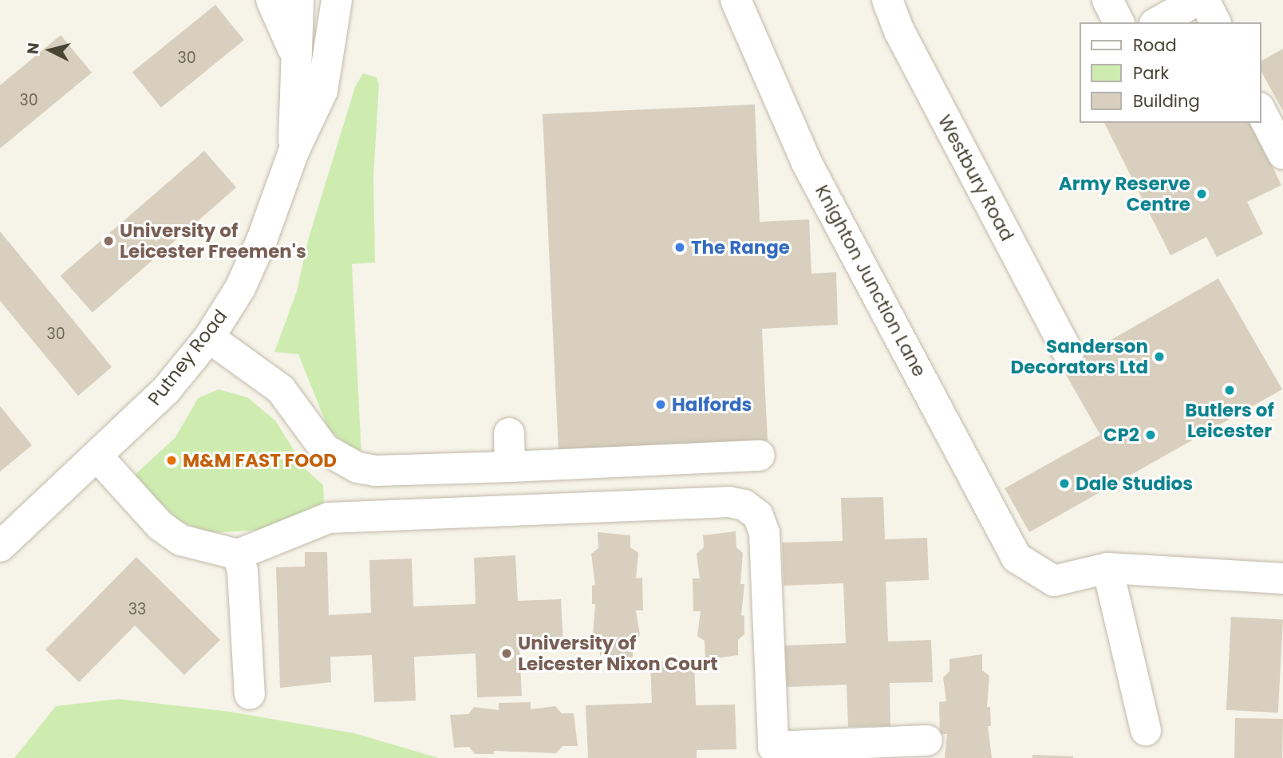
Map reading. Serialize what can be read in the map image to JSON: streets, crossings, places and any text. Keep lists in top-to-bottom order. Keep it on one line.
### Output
{"streets":{"street":["Westbury Road","Knighton Junction Lane","Putney Road"]},"places":["Army Reserve Centre","University of Leicester Freemen's","The Range","Sanderson Decorators Ltd","Butlers of Leicester","Halfords","CP2","M&M FAST FOOD","Dale Studios","University of Leicester Nixon Court"],"house_numbers":["30","30","30","33"],"legend":["Road","Park","Building"],"north":"left"}
